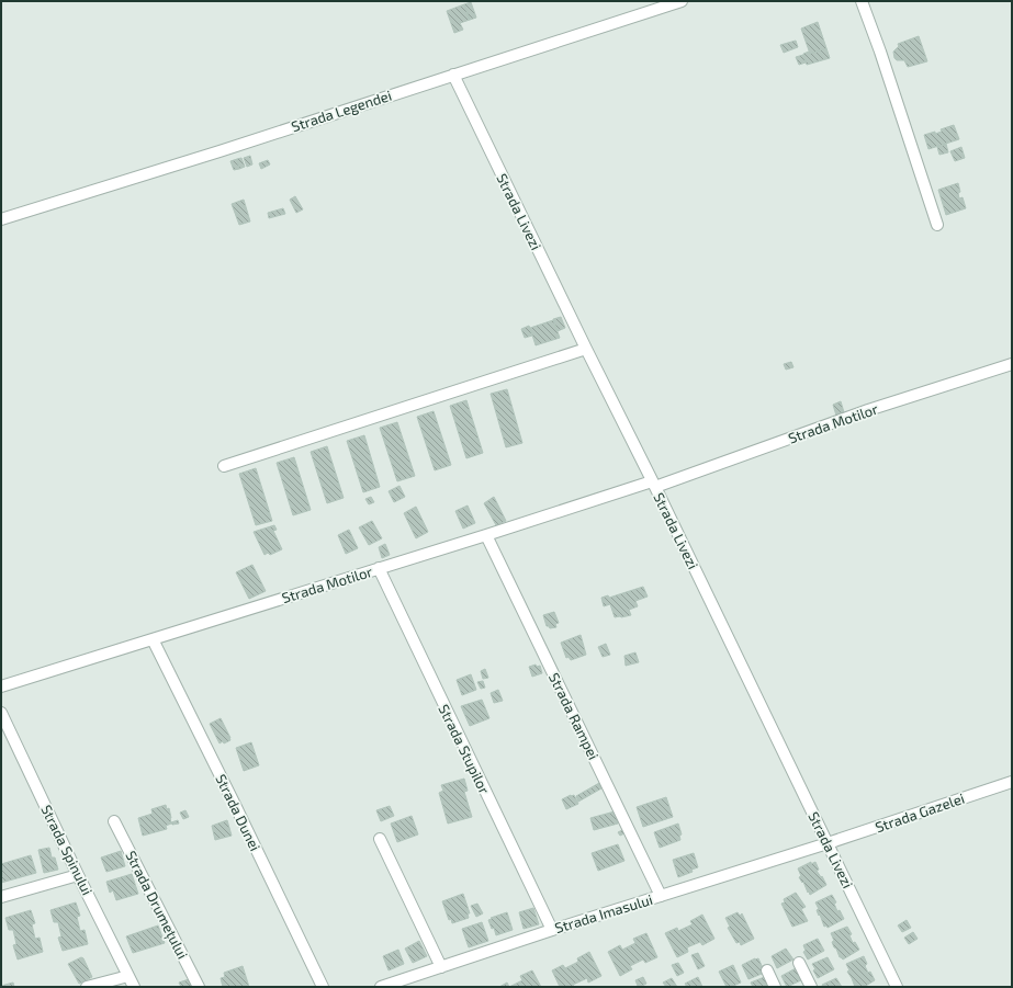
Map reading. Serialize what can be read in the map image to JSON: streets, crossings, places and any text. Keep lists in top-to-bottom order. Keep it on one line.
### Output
{"streets":{"street":["Strada Legendei","Strada Livezi","Strada Motilor","Strada Rampei","Strada Stupilor","Strada Dunei","Strada Gazelei","Strada Spinului","Strada Drumețului","Strada Imasului"]},"crossings":[["Strada Legendei","Strada Livezi"],["Strada Livezi","Strada Motilor"],["Strada Livezi","Strada Gazelei"],["Strada Livezi","Strada Imasului"],["Strada Motilor","Strada Rampei"],["Strada Motilor","Strada Stupilor"],["Strada Motilor","Strada Dunei"],["Strada Rampei","Strada Imasului"],["Strada Stupilor","Strada Imasului"],["Strada Gazelei","Strada Imasului"]]}
